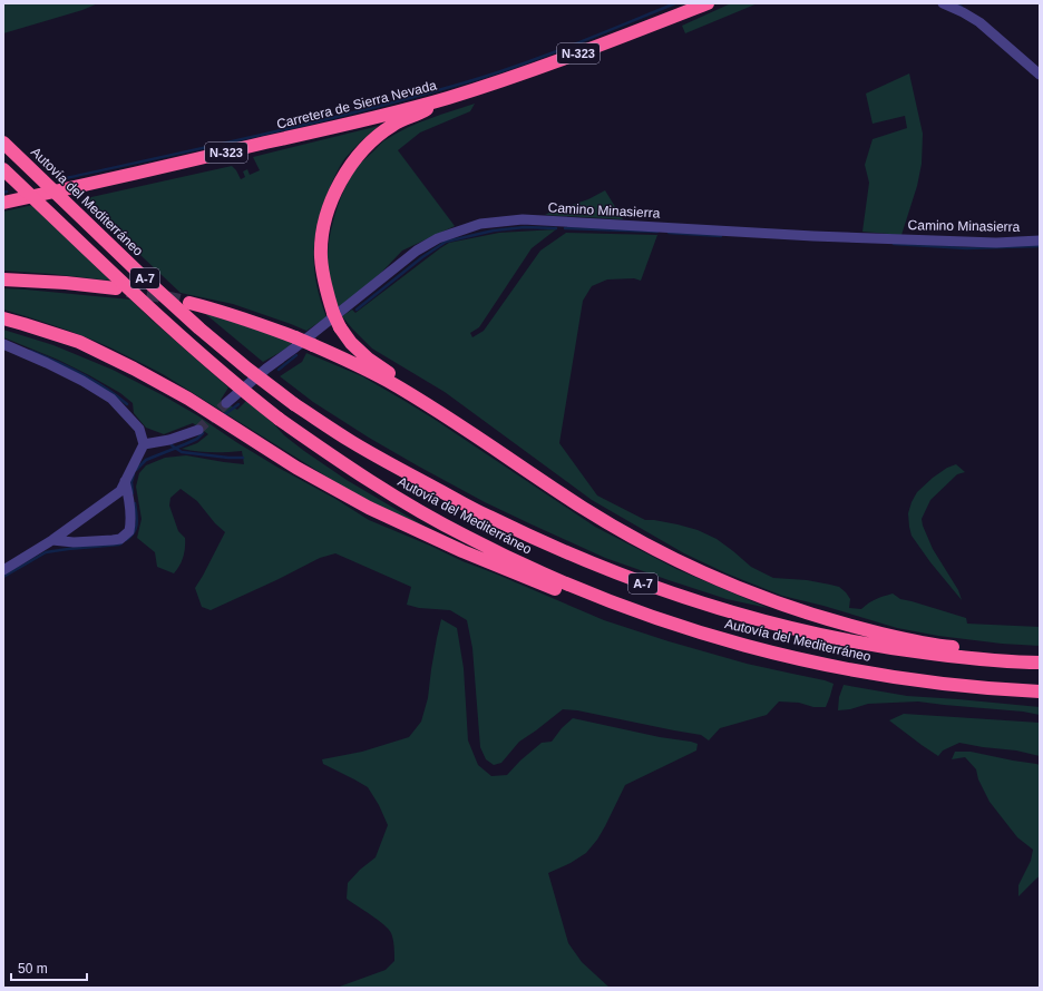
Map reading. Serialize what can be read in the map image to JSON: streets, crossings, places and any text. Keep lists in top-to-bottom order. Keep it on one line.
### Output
{"streets":{"highway":["N-323","Carretera de Sierra Nevada","Autovía del Mediterráneo","A-7"],"street":["Camino Minasierra"]},"scale_bar":"50 m"}
